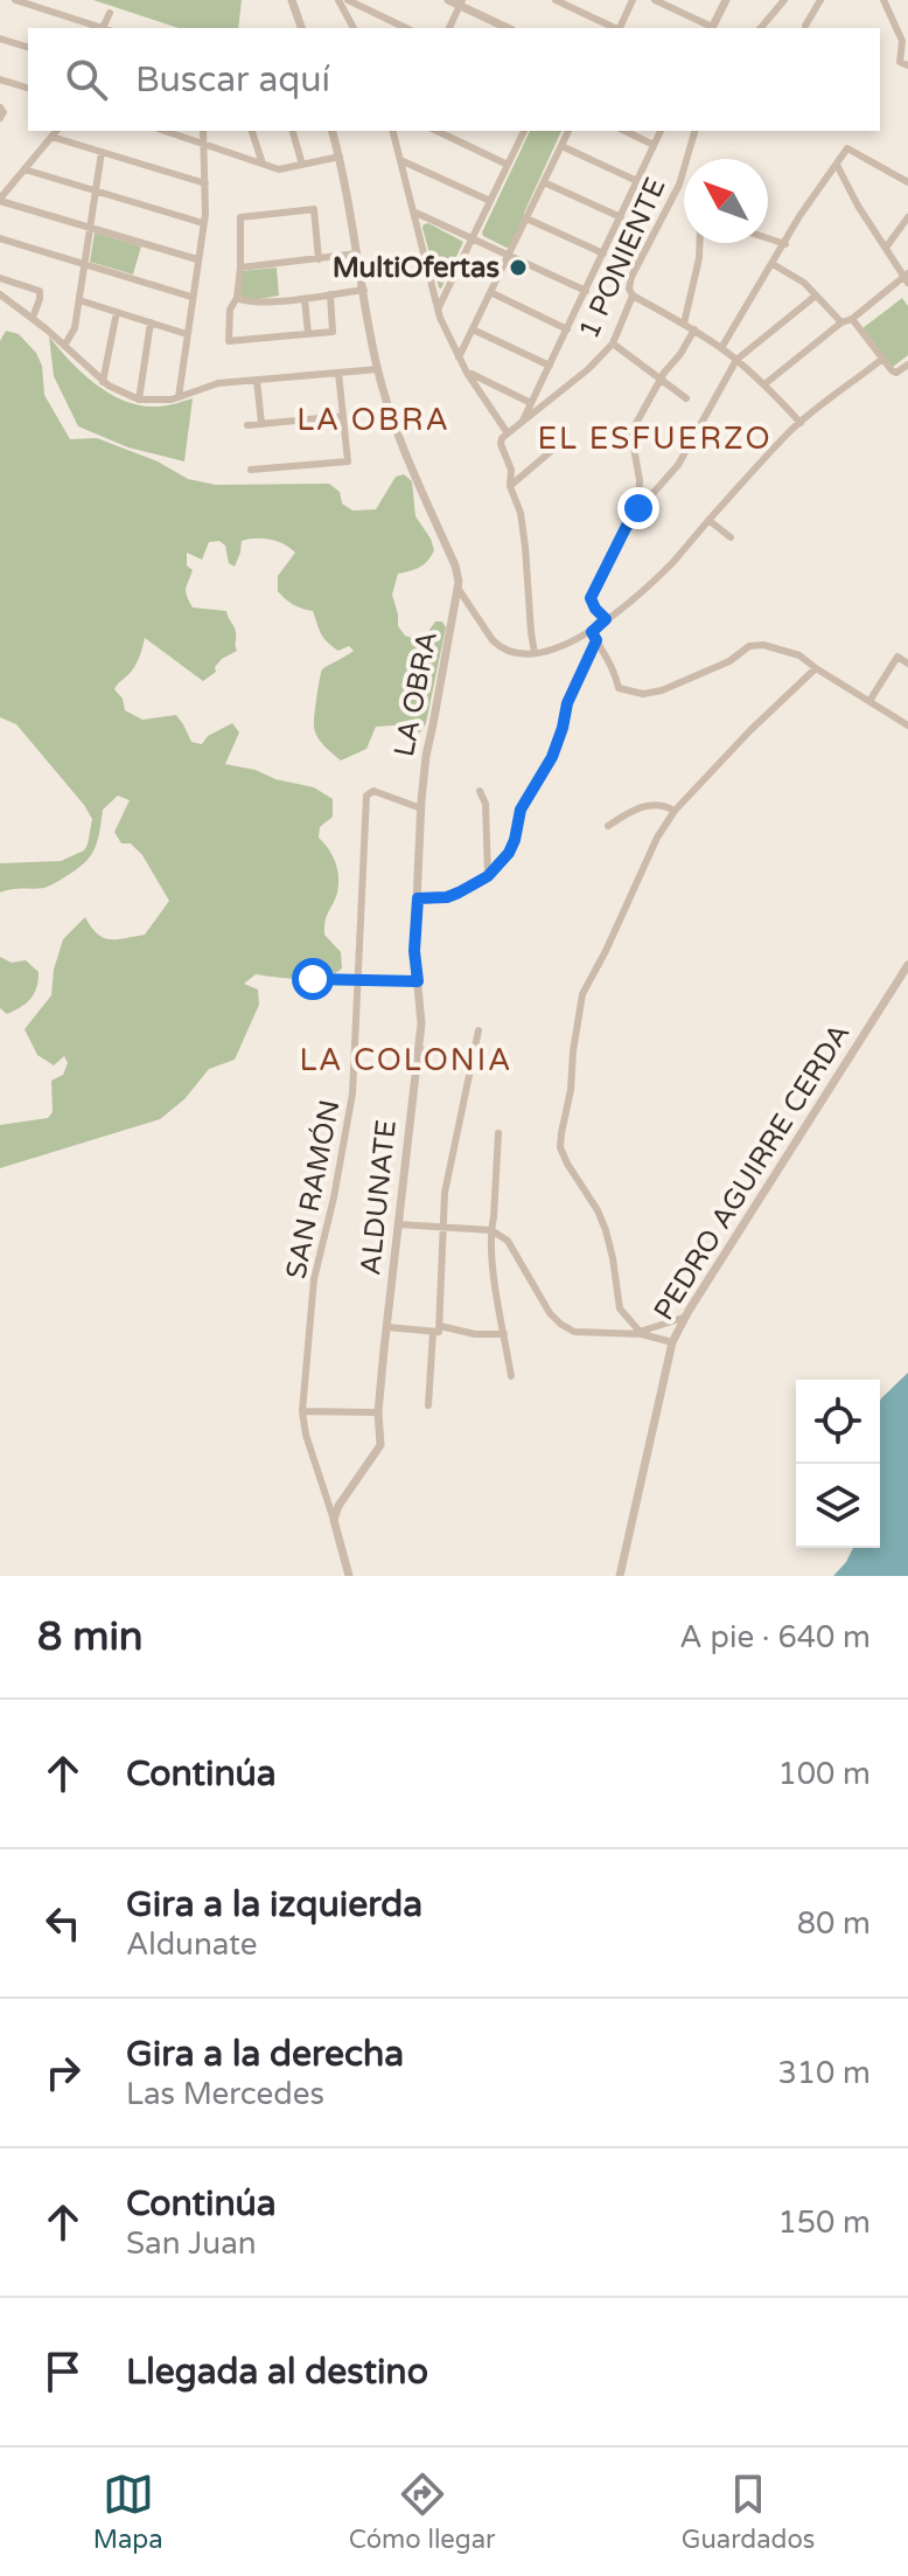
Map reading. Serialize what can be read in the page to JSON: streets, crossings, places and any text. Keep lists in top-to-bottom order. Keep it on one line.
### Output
{"streets":{"street":["1 PONIENTE","LA OBRA","PEDRO AGUIRRE CERDA","SAN RAMÓN","ALDUNATE"]},"crossings":[["LA OBRA","SAN RAMÓN"],["LA OBRA","ALDUNATE"],["SAN RAMÓN","ALDUNATE"]],"districts":["LA OBRA","EL ESFUERZO","LA COLONIA"],"places":["MultiOfertas"],"north":"top left","page":{"search":"Buscar aquí","heading":["8 min","A pie · 640 m"],"list":[["Continúa","100 m"],["Gira a la izquierda","Aldunate","80 m"],["Gira a la derecha","Las Mercedes","310 m"],["Continúa","San Juan","150 m"],"Llegada al destino"],"nav":["Mapa","Cómo llegar","Guardados"]}}
